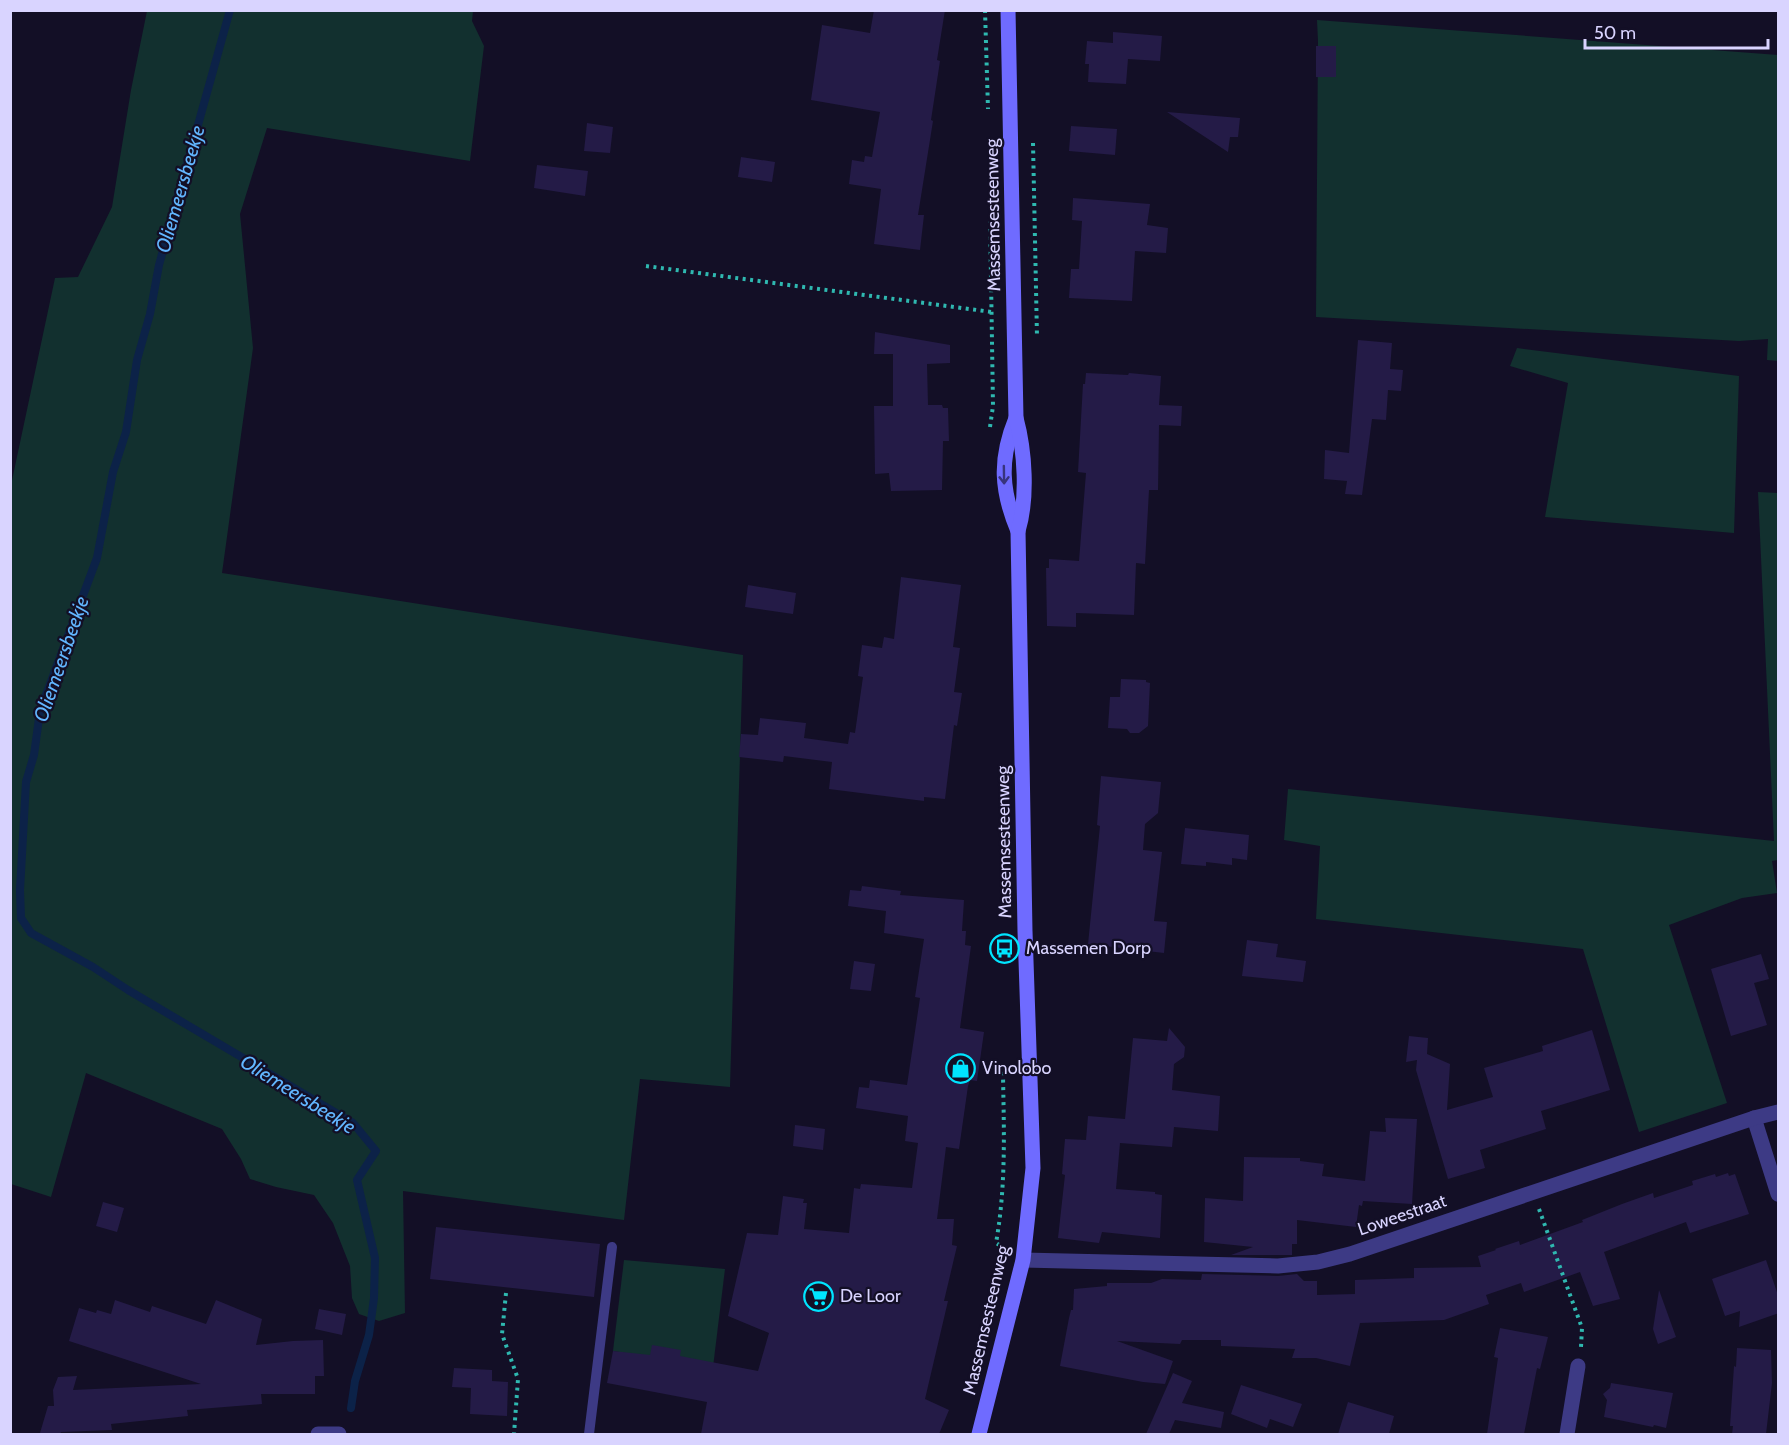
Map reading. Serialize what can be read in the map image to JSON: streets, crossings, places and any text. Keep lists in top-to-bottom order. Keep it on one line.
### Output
{"streets":{"main road":["Massemsesteenweg"],"street":["Loweestraat"]},"crossings":[["Massemsesteenweg","Loweestraat"]],"water":["Oliemeersbeekje"],"places":{"bus stop":["Massemen Dorp"],"shop":["Vinolobo"],"supermarket":["De Loor"]},"scale_bar":"50 m"}
